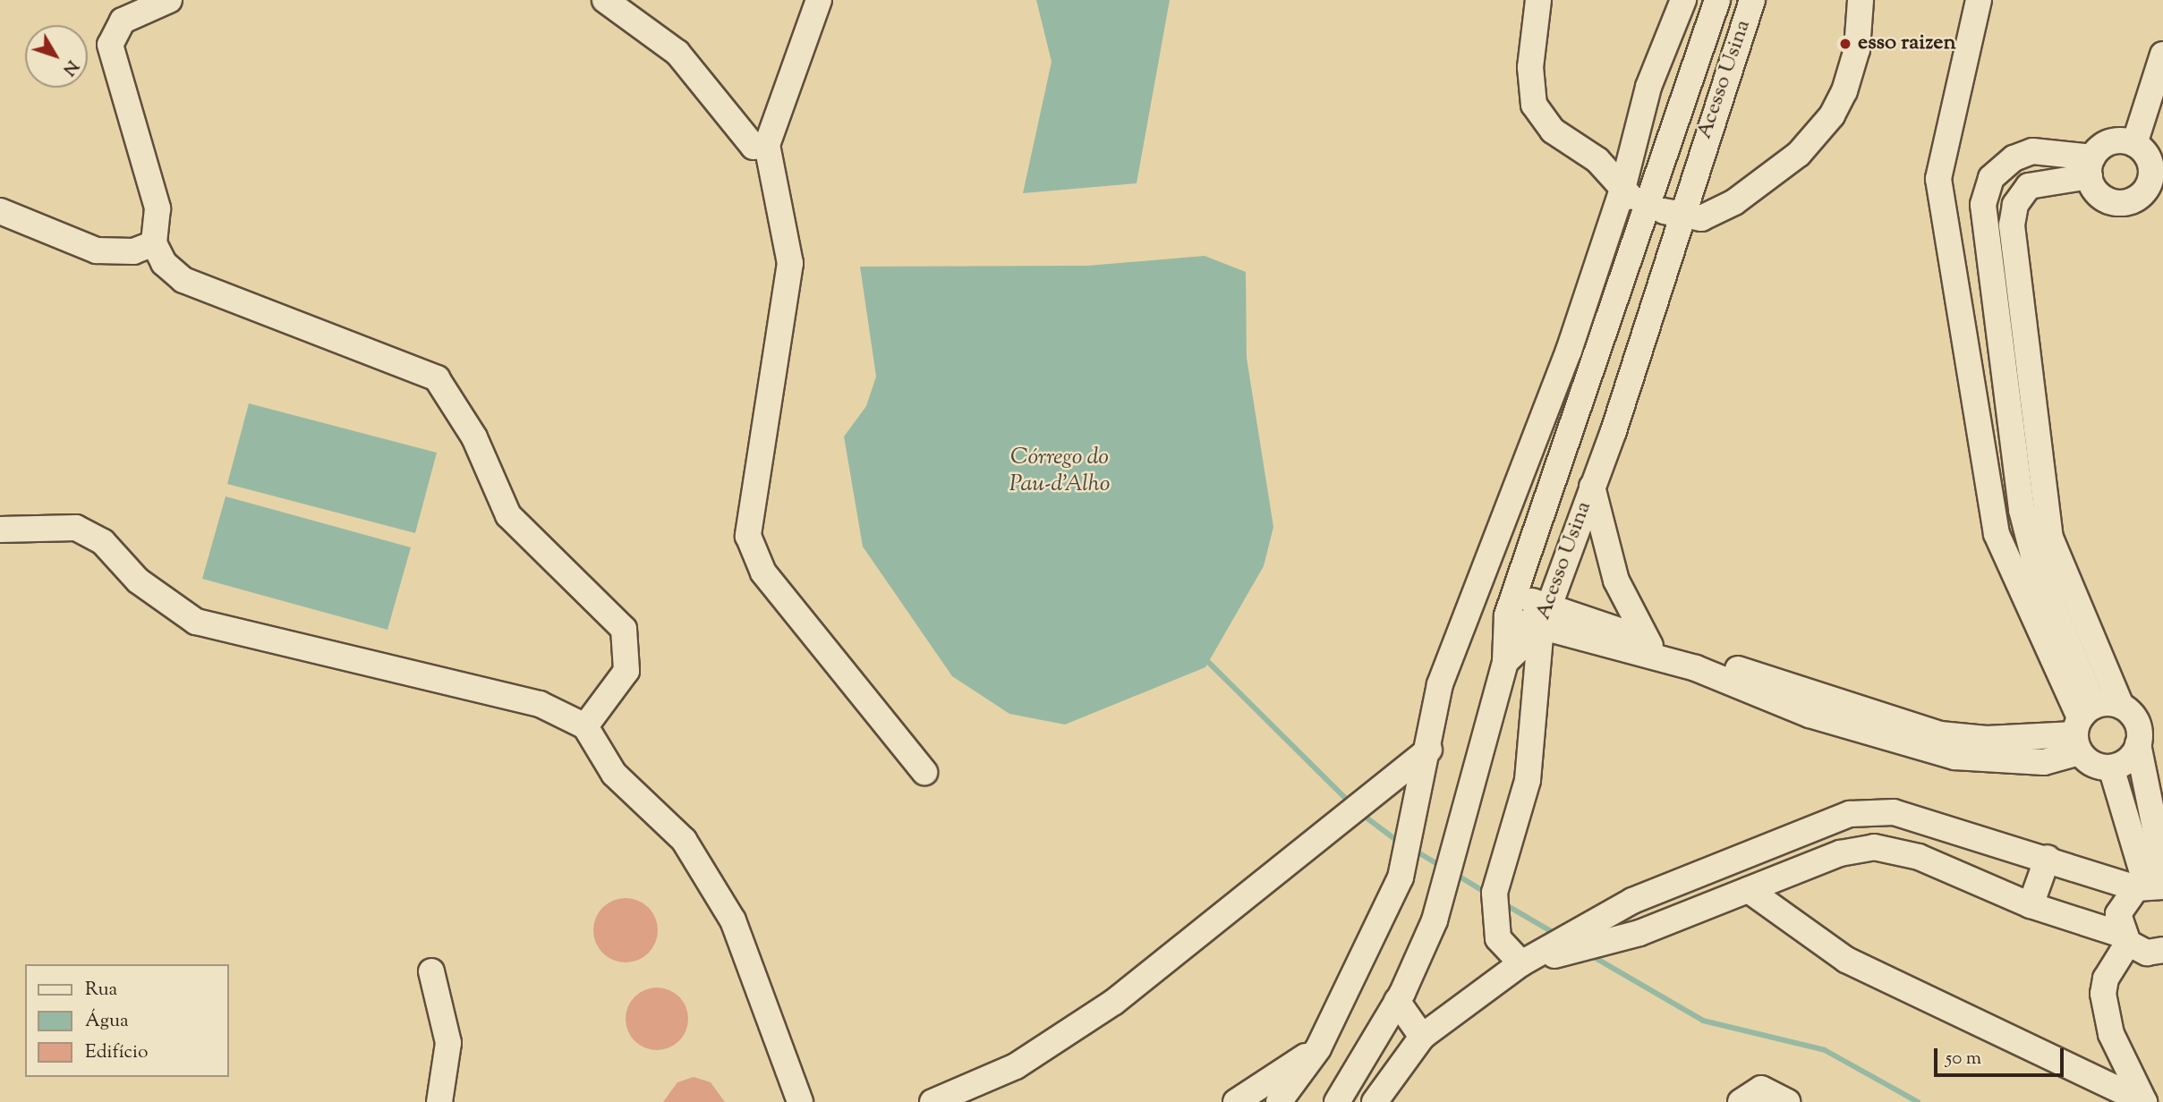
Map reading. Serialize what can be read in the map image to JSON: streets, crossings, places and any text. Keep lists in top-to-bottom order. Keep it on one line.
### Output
{"streets":{"street":["Acesso Usina"]},"water":["Córrego do Pau-d'Alho"],"places":["esso raizen"],"legend":["Rua","Água","Edifício"],"scale_bar":"50 m","north":"bottom right"}
